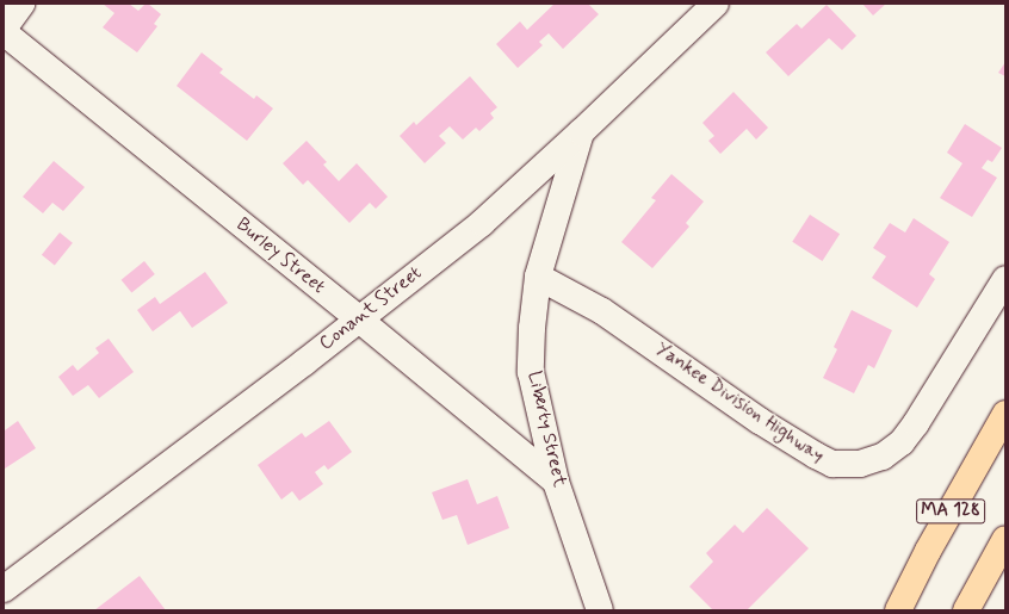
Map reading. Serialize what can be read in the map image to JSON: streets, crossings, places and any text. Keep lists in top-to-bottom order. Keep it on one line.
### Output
{"streets":{"highway":["MA 128"],"main road":["Burley Street","Conant Street","Yankee Division Highway","Liberty Street"]},"crossings":[["Burley Street","Conant Street"],["Burley Street","Liberty Street"],["Conant Street","Liberty Street"],["Yankee Division Highway","Liberty Street"]]}
